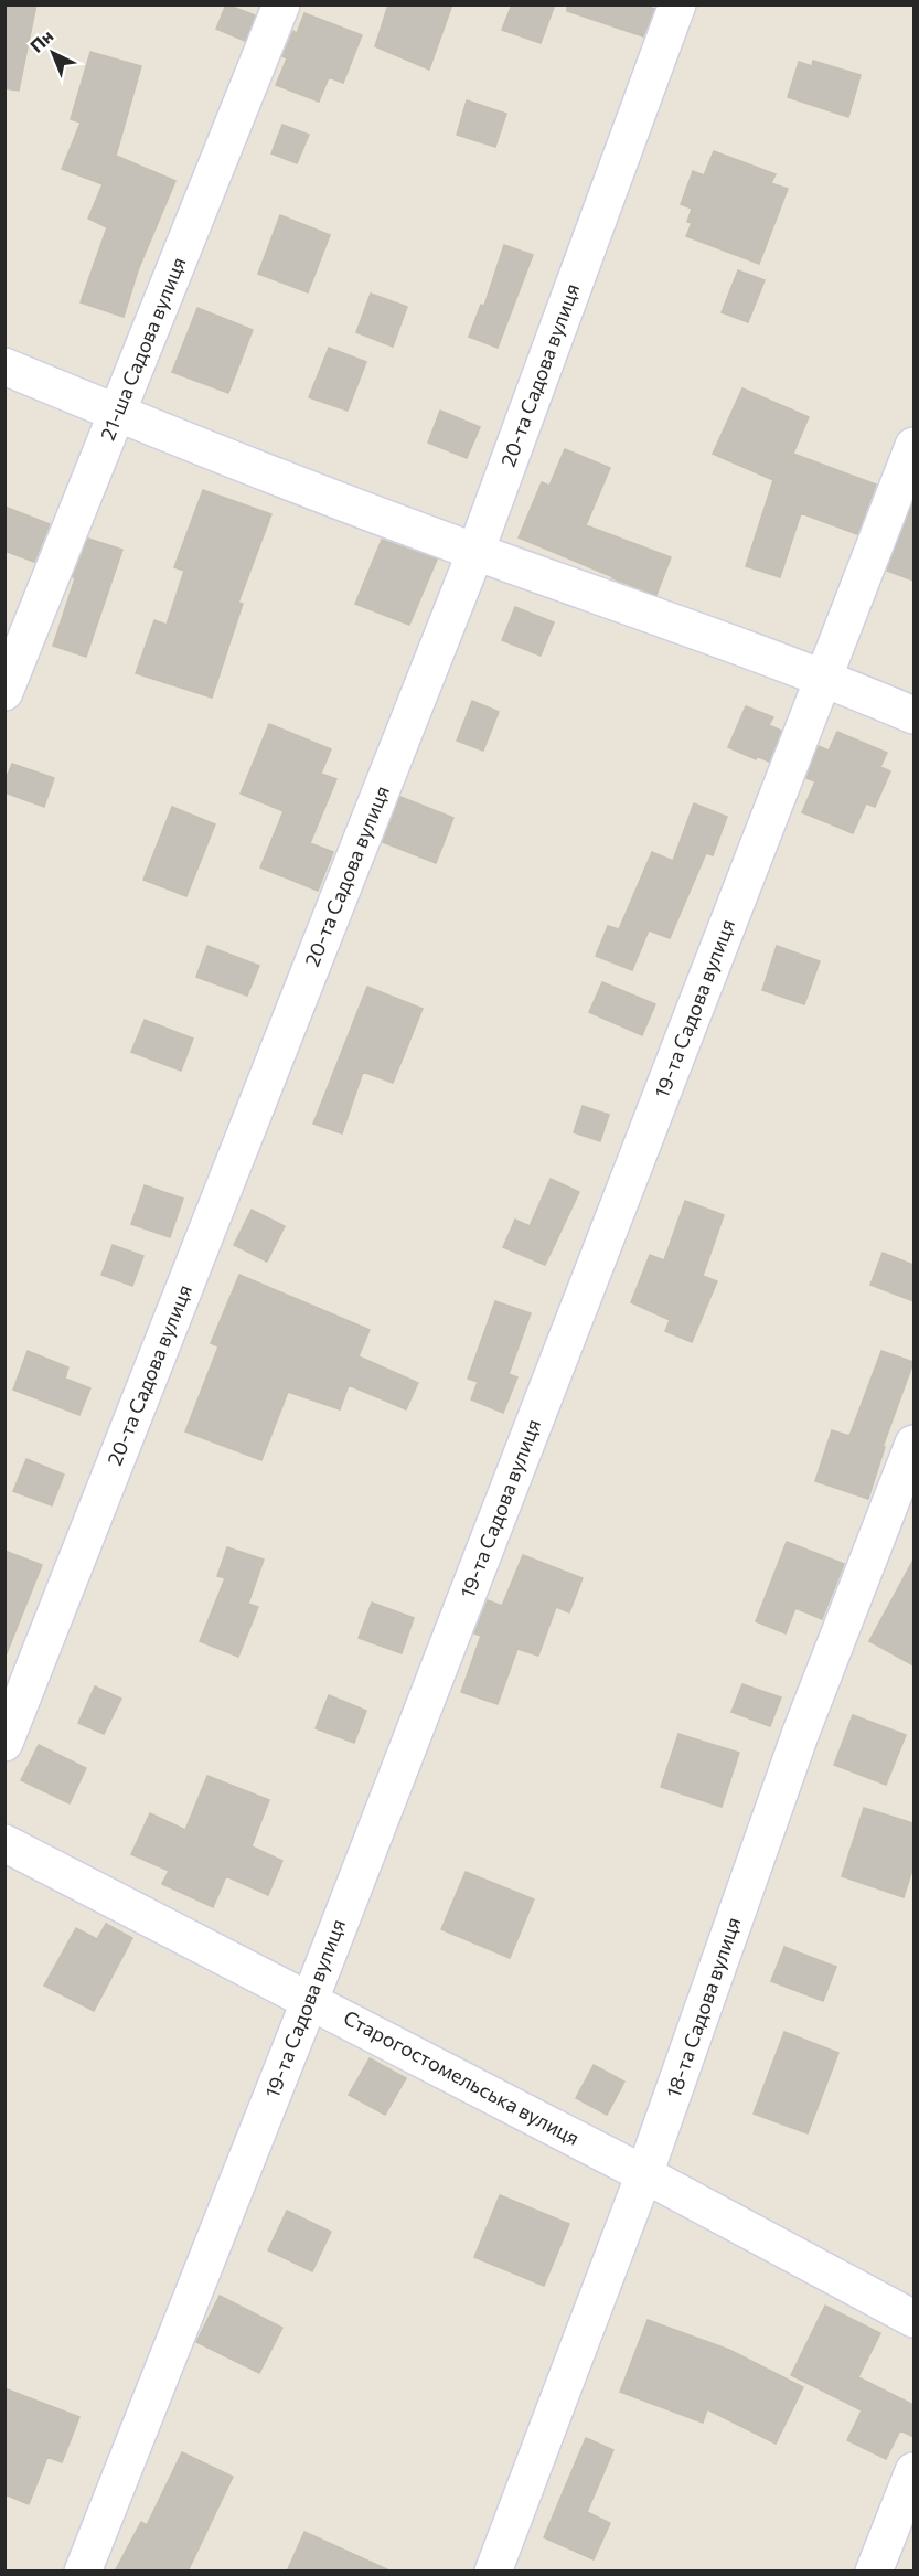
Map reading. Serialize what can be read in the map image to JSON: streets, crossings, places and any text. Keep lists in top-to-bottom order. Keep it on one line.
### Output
{"streets":{"street":["21-ша Садова вулиця","20-та Садова вулиця","19-та Садова вулиця","18-та Садова вулиця","Старогостомельська вулиця"]},"crossings":[["19-та Садова вулиця","Старогостомельська вулиця"],["18-та Садова вулиця","Старогостомельська вулиця"]],"north":"top left"}
